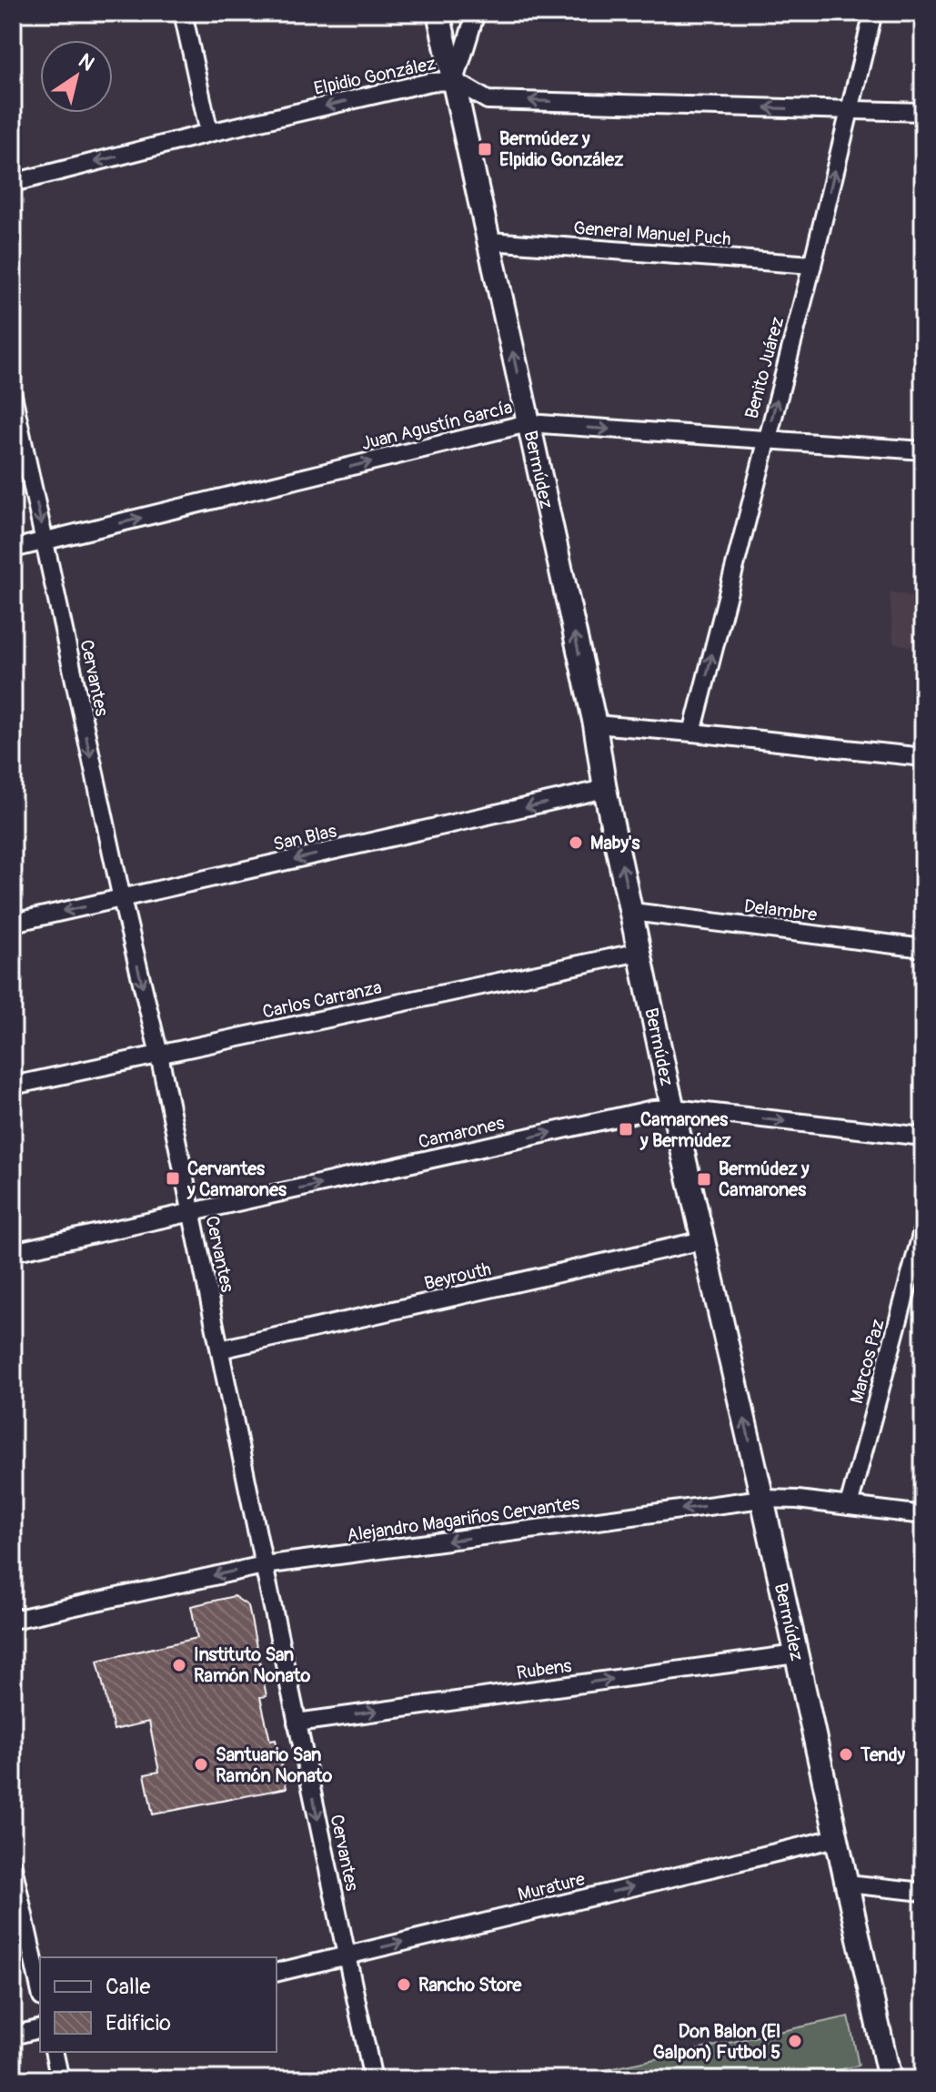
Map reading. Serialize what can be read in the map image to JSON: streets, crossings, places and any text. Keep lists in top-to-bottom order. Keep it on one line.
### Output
{"streets":{"street":["Elpidio González","General Manuel Puch","Benito Juárez","Juan Agustín García","Bermúdez","Cervantes","San Blas","Delambre","Carlos Carranza","Camarones","Beyrouth","Marcos Paz","Alejandro Magariños Cervantes","Rubens","Murature"]},"crossings":[["Elpidio González","Benito Juárez"],["Elpidio González","Bermúdez"],["General Manuel Puch","Benito Juárez"],["General Manuel Puch","Bermúdez"],["Benito Juárez","Juan Agustín García"],["Juan Agustín García","Bermúdez"],["Juan Agustín García","Cervantes"],["Bermúdez","San Blas"],["Bermúdez","Delambre"],["Bermúdez","Carlos Carranza"],["Bermúdez","Camarones"],["Bermúdez","Beyrouth"],["Bermúdez","Alejandro Magariños Cervantes"],["Bermúdez","Rubens"],["Bermúdez","Murature"],["Cervantes","San Blas"],["Cervantes","Carlos Carranza"],["Cervantes","Camarones"],["Cervantes","Beyrouth"],["Cervantes","Alejandro Magariños Cervantes"],["Cervantes","Rubens"],["Cervantes","Murature"],["Marcos Paz","Alejandro Magariños Cervantes"]],"one_way":["Elpidio González","Benito Juárez","Juan Agustín García","Bermúdez","Cervantes","San Blas","Camarones","Alejandro Magariños Cervantes","Rubens","Murature"],"places":{"transit":["Bermúdez y Elpidio González","Camarones y Bermúdez","Cervantes y Camarones","Bermúdez y Camarones"],"other":["Maby's","Instituto San Ramón Nonato","Tendy","Santuario San Ramón Nonato","Rancho Store","Don Balon (El Galpon) Futbol 5"]},"legend":["Calle","Edificio"],"north":"top right"}
